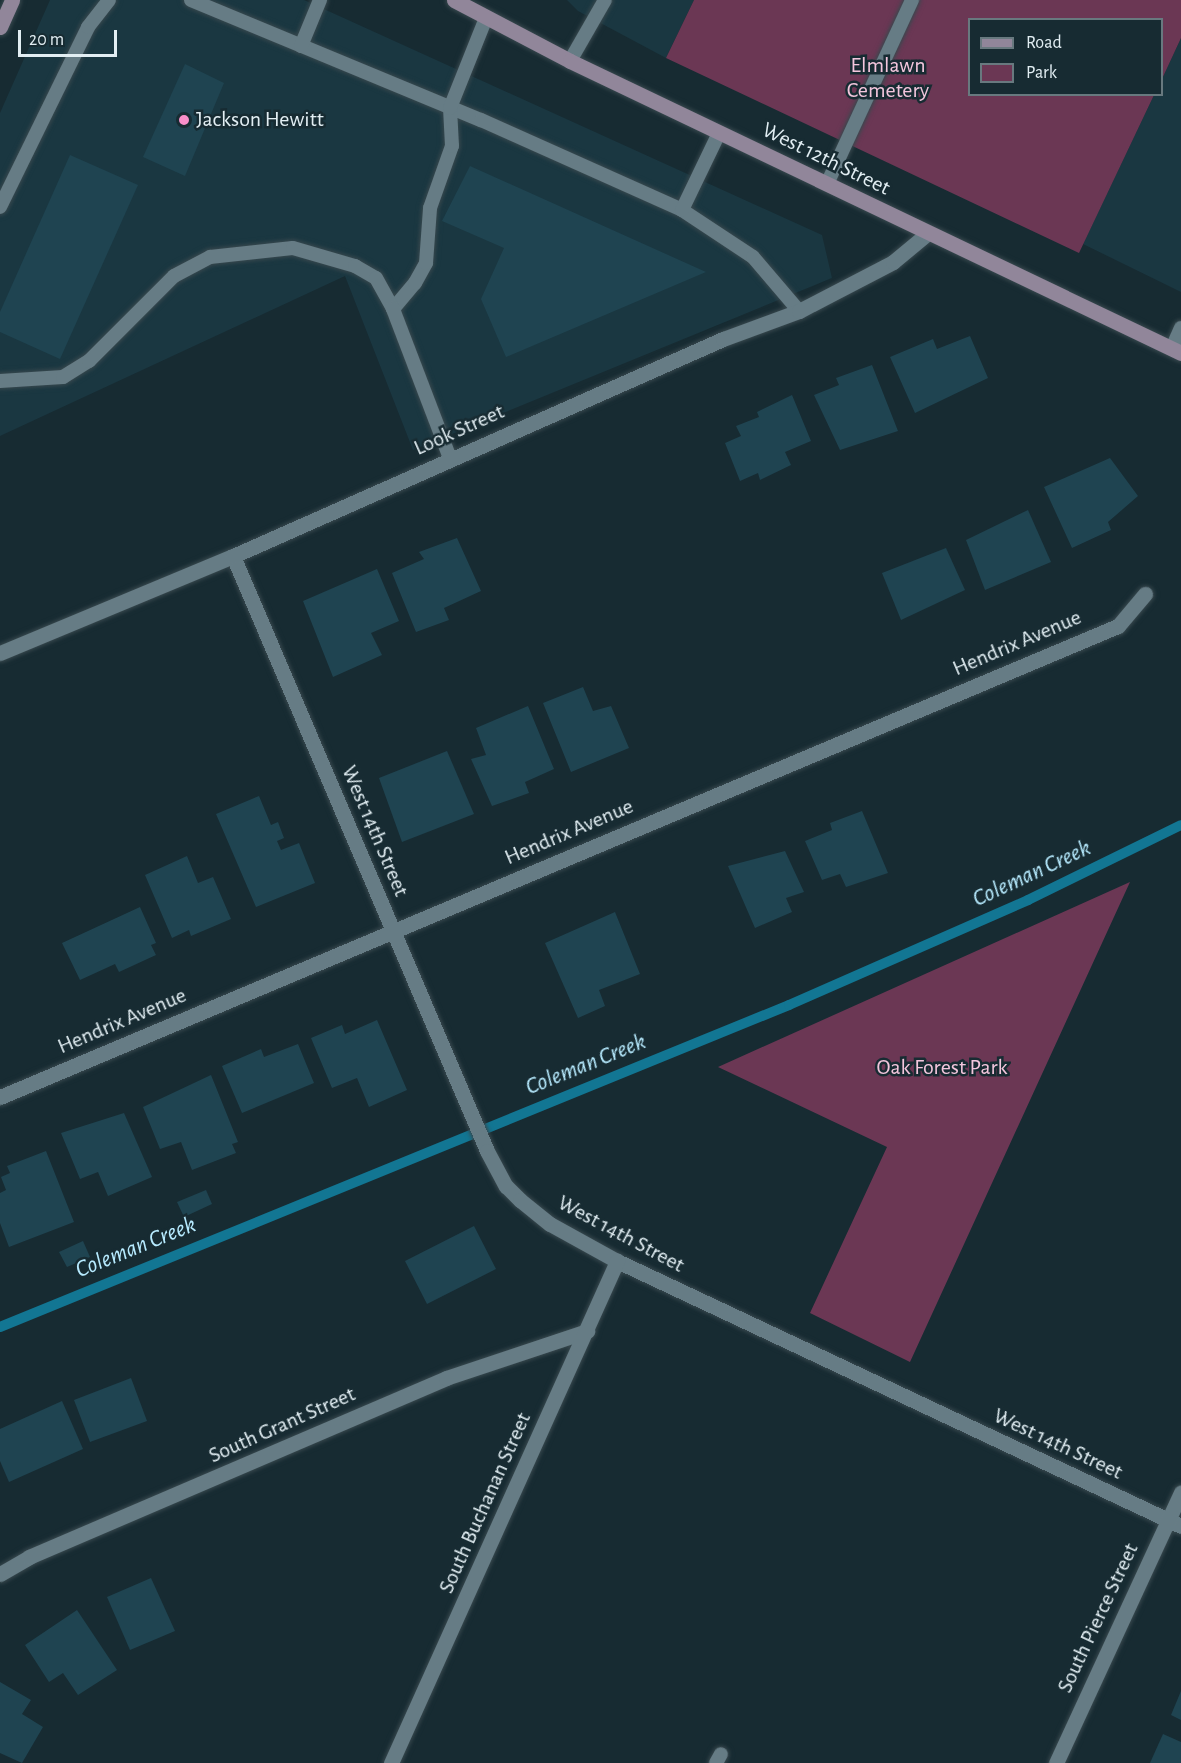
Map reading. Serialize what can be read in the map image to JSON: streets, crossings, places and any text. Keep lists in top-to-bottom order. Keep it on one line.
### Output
{"streets":{"main road":["West 12th Street"],"street":["Look Street","Hendrix Avenue","West 14th Street","South Grant Street","South Buchanan Street","South Pierce Street"]},"crossings":[["West 12th Street","Look Street"],["Look Street","West 14th Street"],["Hendrix Avenue","West 14th Street"],["West 14th Street","South Buchanan Street"],["West 14th Street","South Pierce Street"],["South Grant Street","South Buchanan Street"]],"water":["Coleman Creek"],"parks":["Elmlawn Cemetery","Oak Forest Park"],"places":["Jackson Hewitt"],"legend":["Road","Park"],"scale_bar":"20 m"}
